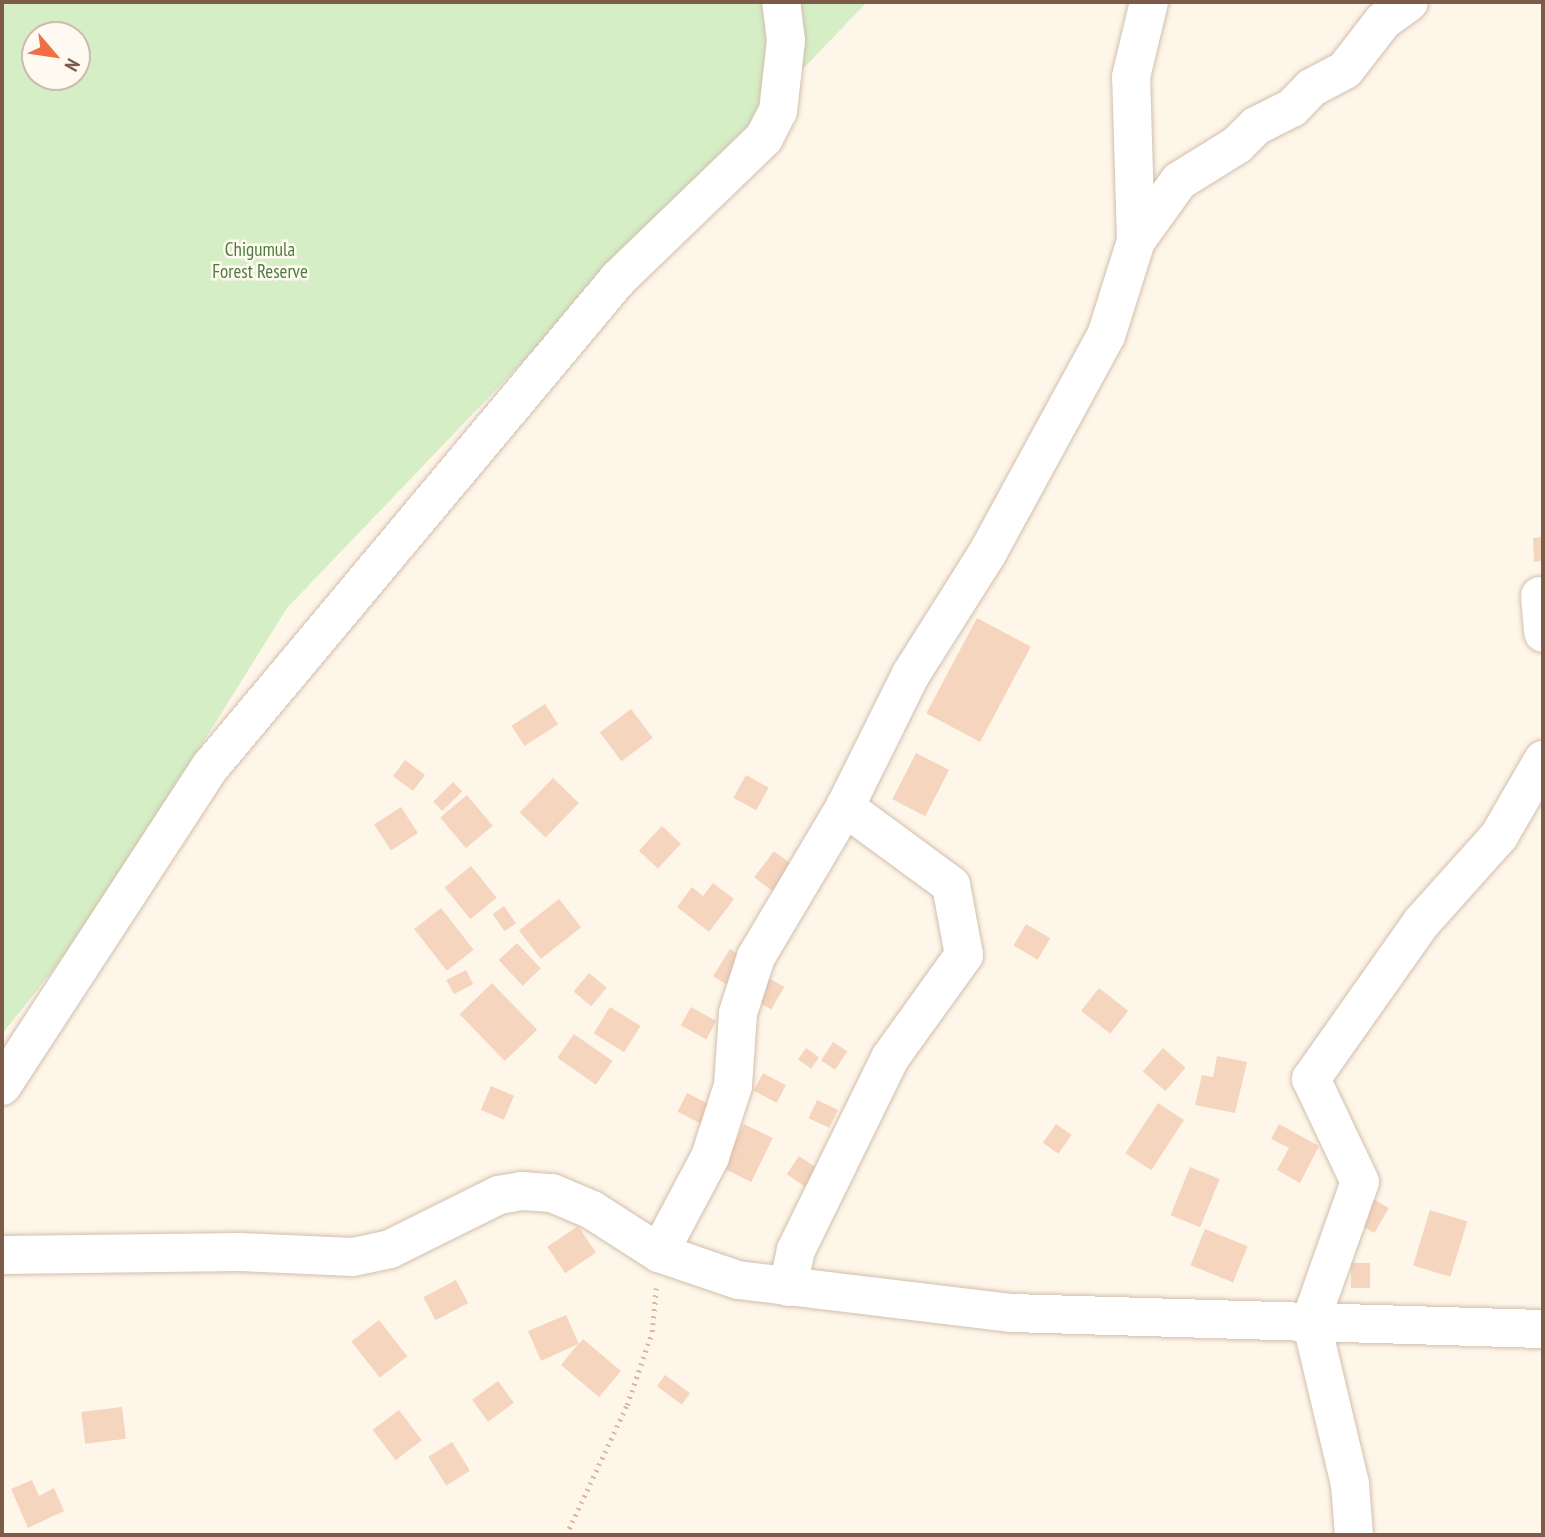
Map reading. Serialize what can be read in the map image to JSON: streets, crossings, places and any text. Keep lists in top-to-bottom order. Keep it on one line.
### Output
{"parks":["Chigumula Forest Reserve"],"north":"bottom right"}
